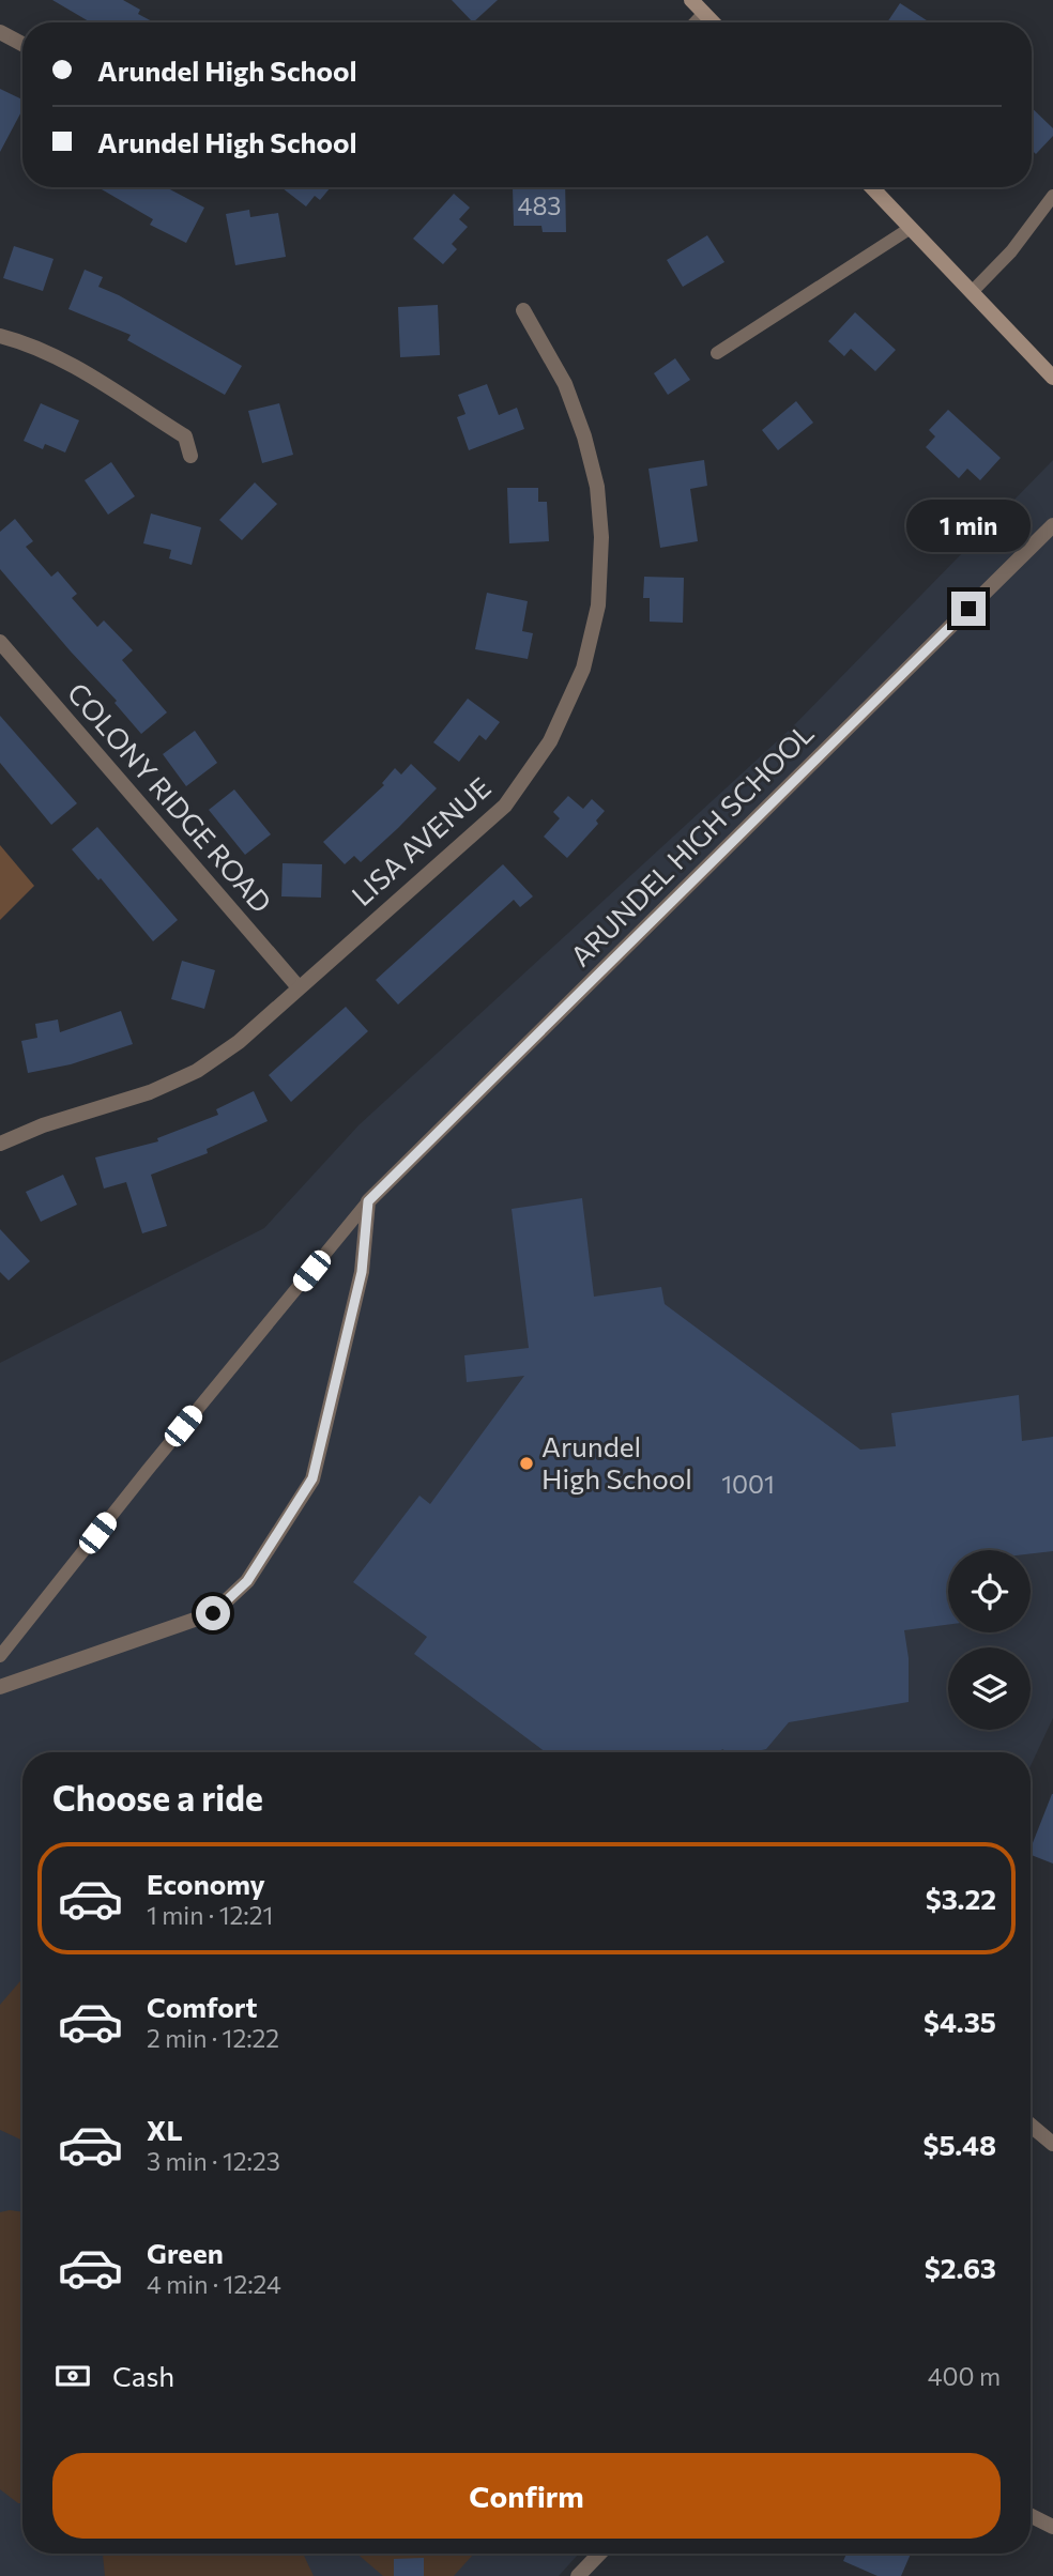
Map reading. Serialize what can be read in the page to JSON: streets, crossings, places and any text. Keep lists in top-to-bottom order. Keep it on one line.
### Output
{"streets":{"street":["COLONY RIDGE ROAD","LISA AVENUE","ARUNDEL HIGH SCHOOL"]},"crossings":[["COLONY RIDGE ROAD","LISA AVENUE"]],"places":["Arundel High School"],"house_numbers":["483","1001"],"page":{"banner":["Arundel High School","Arundel High School"],"bubble":"1 min","heading":"Choose a ride","list":[{"name":"Economy","note":"1 min · 12:21","value":"$3.22"},{"name":"Comfort","note":"2 min · 12:22","value":"$4.35"},{"name":"XL","note":"3 min · 12:23","value":"$5.48"},{"name":"Green","note":"4 min · 12:24","value":"$2.63"}],"pay":["Cash","400 m"],"buttons":"Confirm"}}
